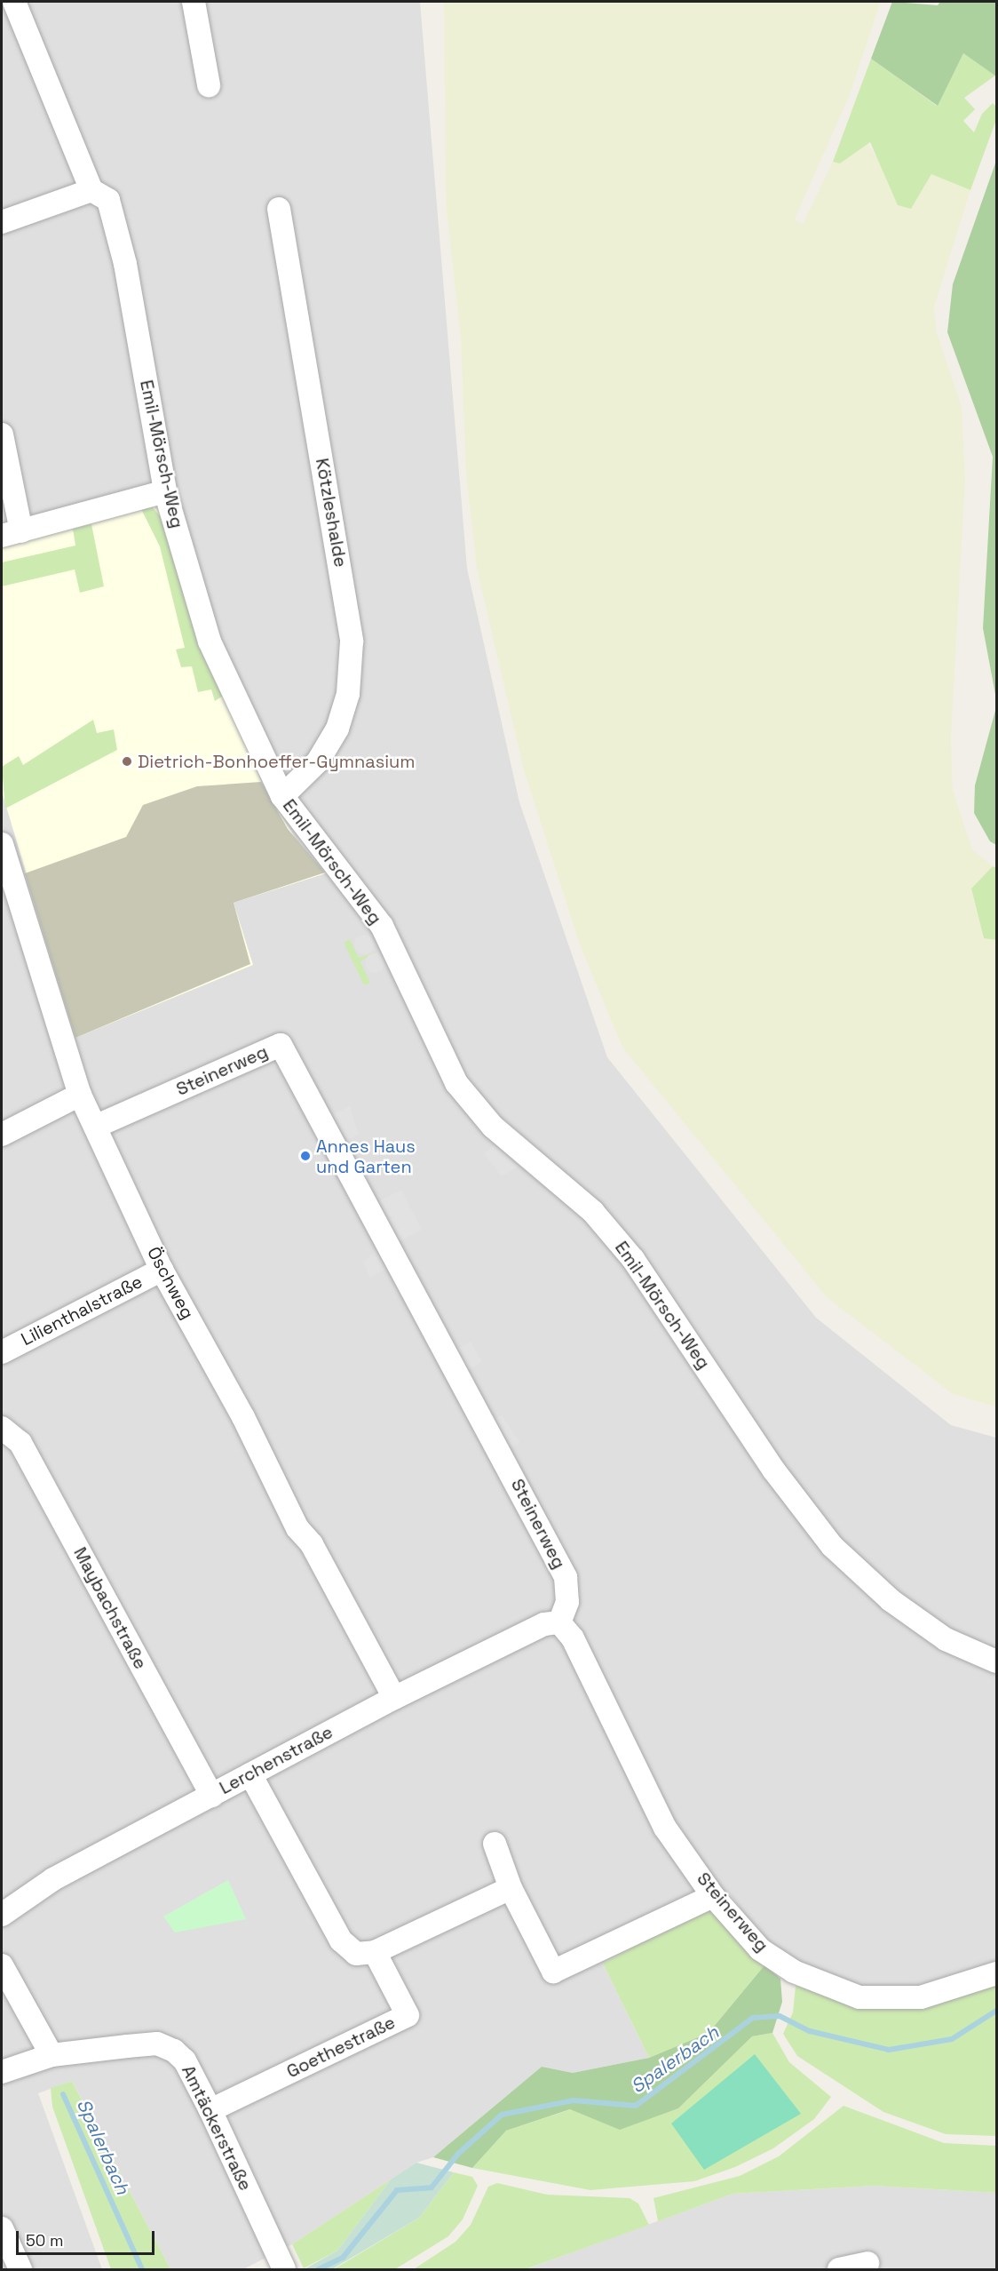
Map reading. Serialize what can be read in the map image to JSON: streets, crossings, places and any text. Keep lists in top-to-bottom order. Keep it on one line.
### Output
{"streets":{"street":["Emil-Mörsch-Weg","Kötzleshalde","Steinerweg","Öschweg","Lilienthalstraße","Maybachstraße","Lerchenstraße","Goethestraße","Amtäckerstraße"]},"crossings":[["Emil-Mörsch-Weg","Kötzleshalde"],["Steinerweg","Öschweg"],["Steinerweg","Lerchenstraße"],["Öschweg","Lilienthalstraße"],["Öschweg","Lerchenstraße"],["Maybachstraße","Lerchenstraße"],["Goethestraße","Amtäckerstraße"]],"water":["Spalerbach"],"places":["Dietrich-Bonhoeffer-Gymnasium","Annes Haus und Garten"],"scale_bar":"50 m"}
